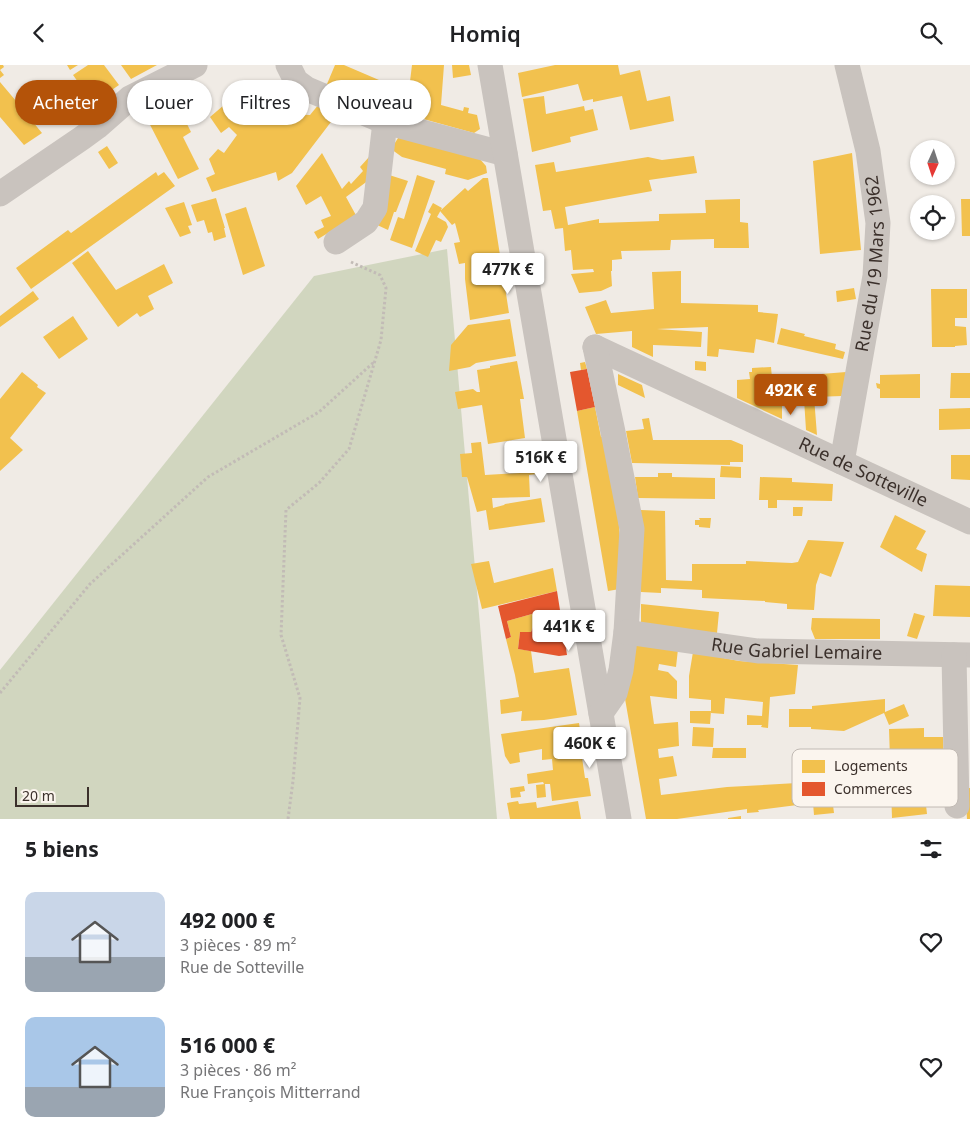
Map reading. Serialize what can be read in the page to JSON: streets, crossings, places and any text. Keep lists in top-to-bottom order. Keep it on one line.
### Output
{"streets":{"street":["Rue du 19 Mars 1962","Rue de Sotteville","Rue Gabriel Lemaire"]},"crossings":[["Rue du 19 Mars 1962","Rue de Sotteville"],["Rue de Sotteville","Rue Gabriel Lemaire"]],"legend":["Logements","Commerces"],"scale_bar":"20 m","north":"bottom","page":{"header":"Homiq","chip":["Acheter","Louer","Filtres","Nouveau"],"price":["477K €","492K €","516K €","441K €","460K €"],"scale":"20 m","heading":"5 biens","list":[{"name":"492 000 €","note":"3 pièces · 89 m² · Rue de Sotteville"},{"name":"516 000 €","note":"3 pièces · 86 m² · Rue François Mitterrand"}]}}
